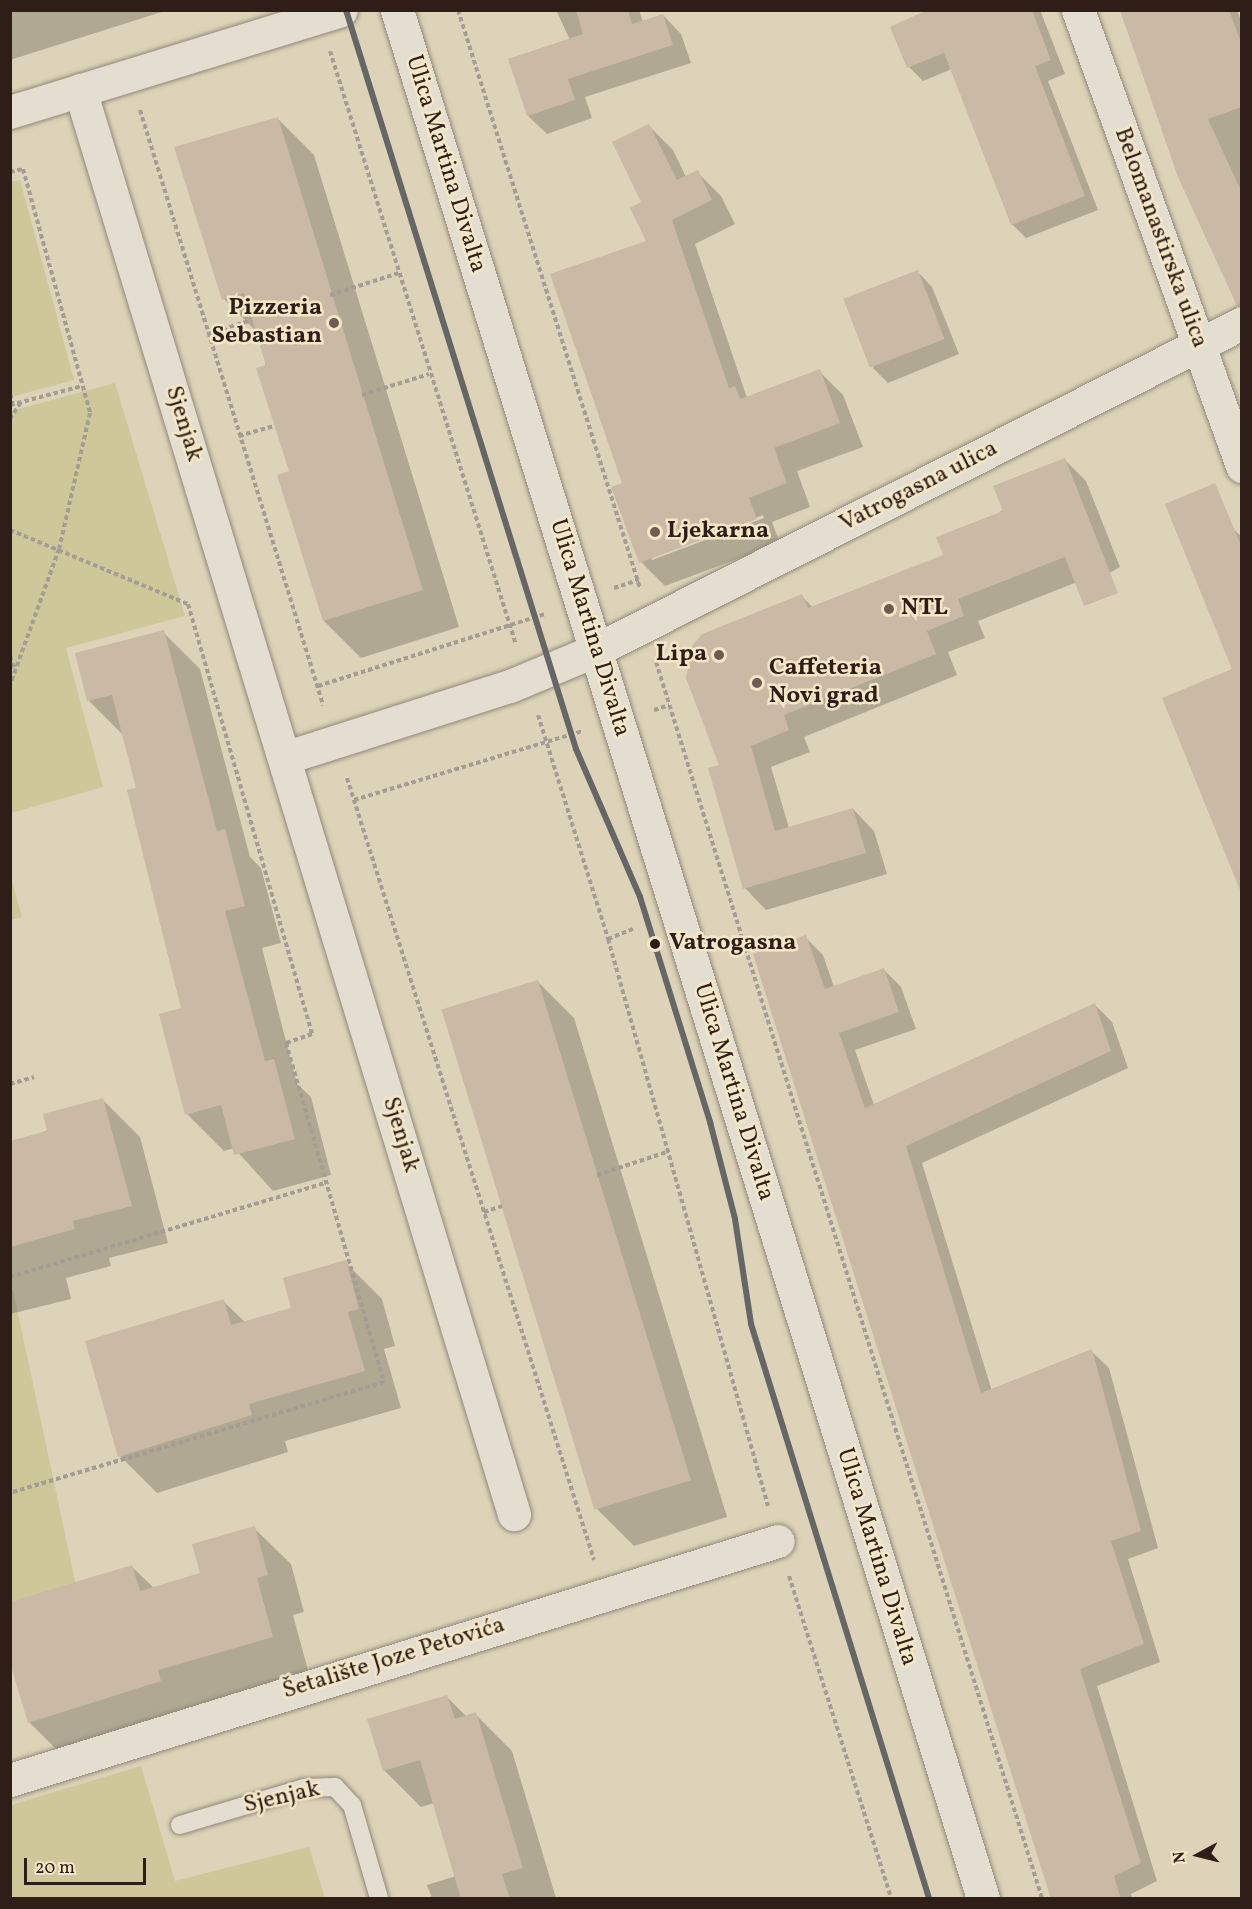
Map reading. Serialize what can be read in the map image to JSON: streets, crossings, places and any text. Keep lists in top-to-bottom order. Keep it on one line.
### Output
{"streets":{"street":["Ulica Martina Divalta","Belomanastirska ulica","Sjenjak","Vatrogasna ulica","Šetalište Joze Petovića"]},"crossings":[["Ulica Martina Divalta","Vatrogasna ulica"],["Belomanastirska ulica","Vatrogasna ulica"]],"places":["Pizzeria Sebastian","Ljekarna","NTL","Lipa","Caffeteria Novi grad","Vatrogasna"],"scale_bar":"20 m","north":"left"}
